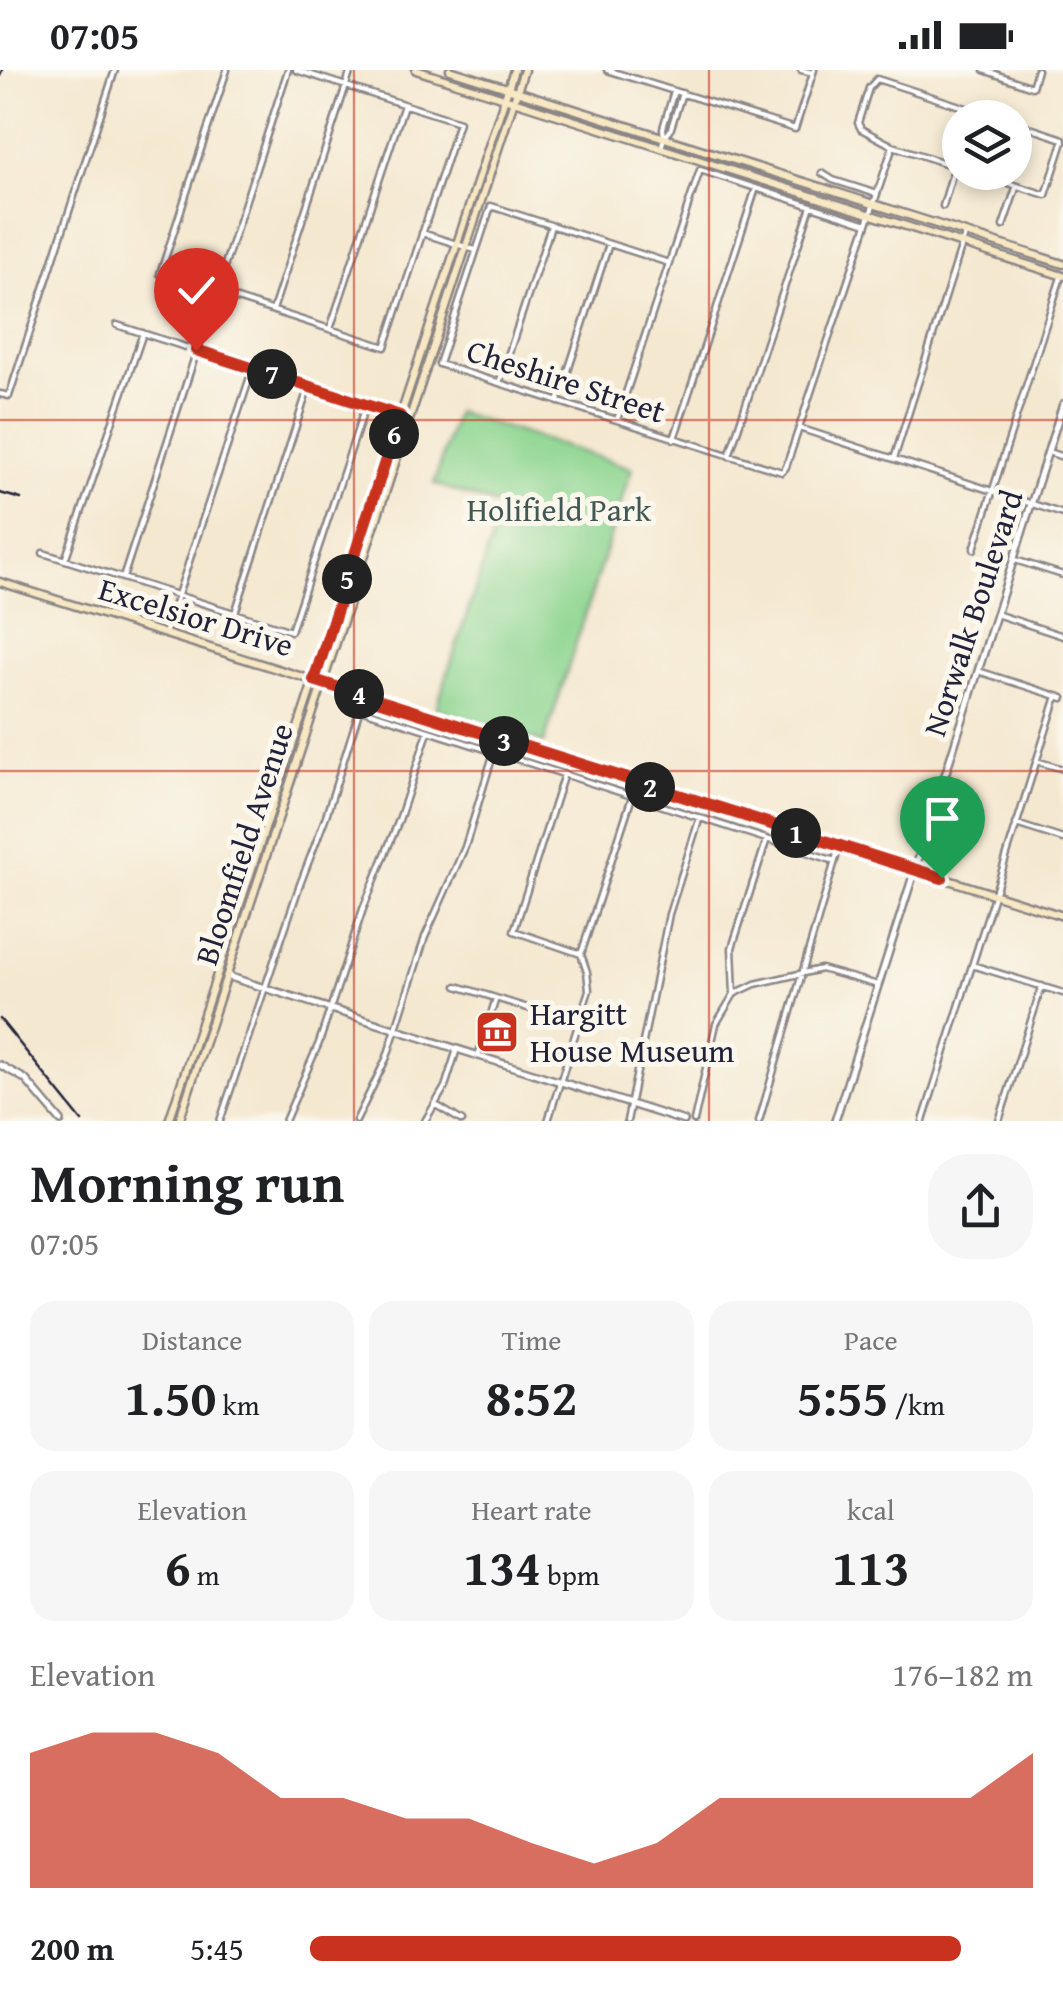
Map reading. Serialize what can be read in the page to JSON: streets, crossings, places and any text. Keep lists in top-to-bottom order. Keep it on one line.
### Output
{"streets":{"main road":["Excelsior Drive","Bloomfield Avenue"],"street":["Cheshire Street","Norwalk Boulevard"]},"crossings":[["Norwalk Boulevard","Excelsior Drive"],["Excelsior Drive","Bloomfield Avenue"]],"parks":["Holifield Park"],"places":{"museum":["Hargitt House Museum"]},"page":{"status":"07:05","pins":["7","6","5","4","3","2","1"],"heading":["Morning run","07:05"],"stats":[["Distance","1.50 km"],["Time","8:52"],["Pace","5:55 /km"],["Elevation","6 m"],["Heart rate","134 bpm"],["kcal","113"]],"chart":["Elevation","176–182 m"],"list":[{"name":"200 m","note":"5:45"}]}}
